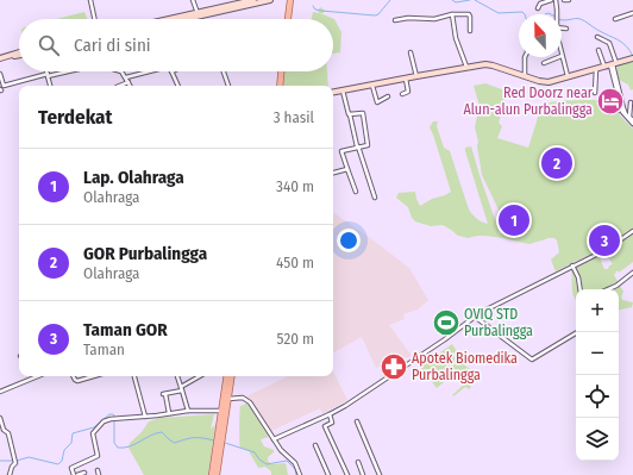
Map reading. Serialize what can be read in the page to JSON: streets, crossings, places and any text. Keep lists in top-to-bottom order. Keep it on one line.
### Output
{"places":{"hotel":["Red Doorz near Alun-alun Purbalingga"],"sports":["OVIQ STD Purbalingga"],"pharmacy":["Apotek Biomedika Purbalingga"]},"north":"top","page":{"search":"Cari di sini","heading":["Terdekat","3 hasil"],"pins":["2","1","3"],"list":[{"mark":"1","name":"Lap. Olahraga","note":"Olahraga","value":"340 m"},{"mark":"2","name":"GOR Purbalingga","note":"Olahraga","value":"450 m"},{"mark":"3","name":"Taman GOR","note":"Taman","value":"520 m"}],"map_buttons":["+","−"]}}
